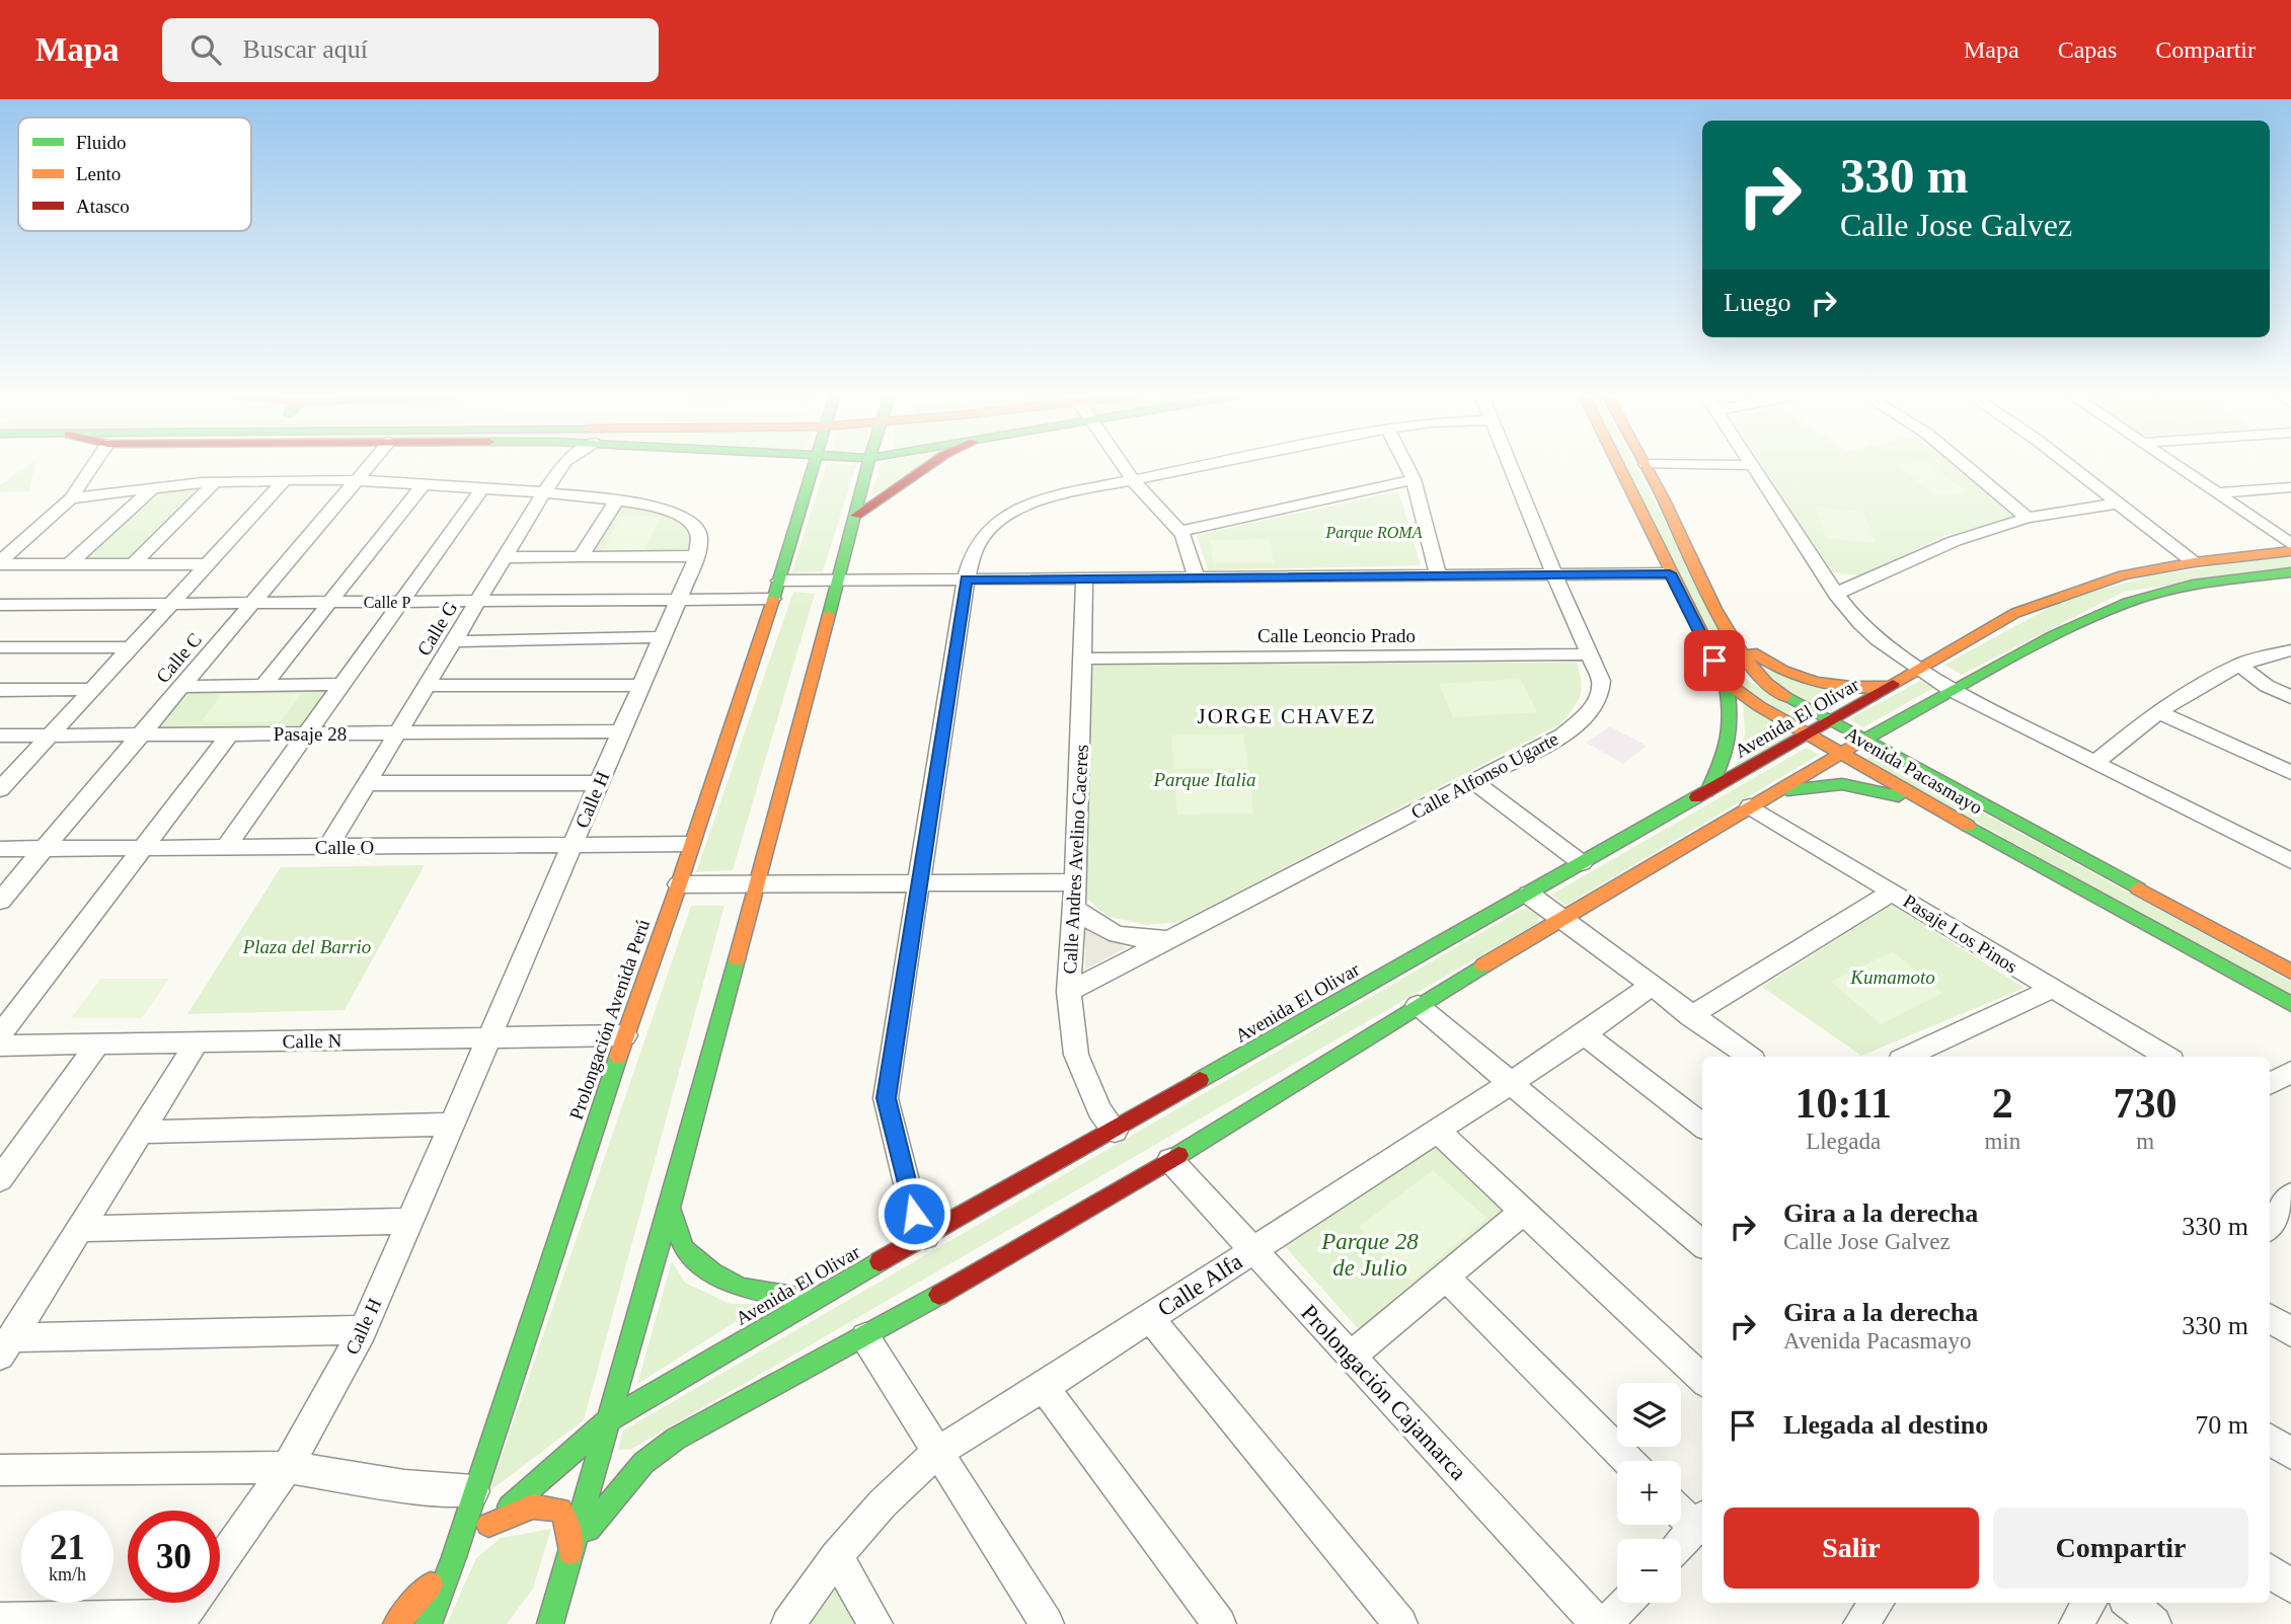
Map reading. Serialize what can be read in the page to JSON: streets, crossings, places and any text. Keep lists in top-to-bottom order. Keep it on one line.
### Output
{"streets":{"main road":["Avenida El Olivar","Avenida Pacasmayo","Prolongación Avenida Perú"],"street":["Calle P","Calle G","Calle Leoncio Prado","Calle C","Pasaje 28","Calle Alfonso Ugarte","Calle H","Calle O","Calle Andres Avelino Caceres","Pasaje Los Pinos","Calle N","Calle Alfa","Prolongación Cajamarca"]},"crossings":[["Calle P","Calle G"],["Calle P","Calle C"],["Calle P","Calle H"],["Calle P","Prolongación Avenida Perú"],["Calle G","Pasaje 28"],["Calle G","Calle O"],["Calle Leoncio Prado","Calle Alfonso Ugarte"],["Calle Leoncio Prado","Calle Andres Avelino Caceres"],["Calle C","Pasaje 28"],["Calle C","Calle O"],["Avenida El Olivar","Avenida Pacasmayo"],["Avenida El Olivar","Calle Andres Avelino Caceres"],["Avenida El Olivar","Prolongación Avenida Perú"],["Pasaje 28","Calle H"],["Calle Alfonso Ugarte","Calle Andres Avelino Caceres"],["Calle H","Calle O"],["Calle H","Calle N"],["Calle O","Prolongación Avenida Perú"],["Prolongación Avenida Perú","Calle N"],["Calle Alfa","Prolongación Cajamarca"]],"districts":["JORGE CHAVEZ"],"parks":["Parque ROMA","Parque Italia","Plaza del Barrio","Kumamoto","Parque 28 de Julio"],"legend":["Fluido","Lento","Atasco"],"page":{"header":"Mapa","search":"Buscar aquí","nav":["Mapa","Capas","Compartir"],"turn":["330 m","Calle Jose Galvez"],"then":"Luego","eta":["10:11","Llegada","2","min","730","m"],"list":[{"name":"Gira a la derecha","note":"Calle Jose Galvez","value":"330 m"},{"name":"Gira a la derecha","note":"Avenida Pacasmayo","value":"330 m"},{"name":"Llegada al destino","value":"70 m"}],"map_buttons":["+","−"],"buttons":["Salir","Compartir"],"speed":"21 km/h","limit":"30"}}
